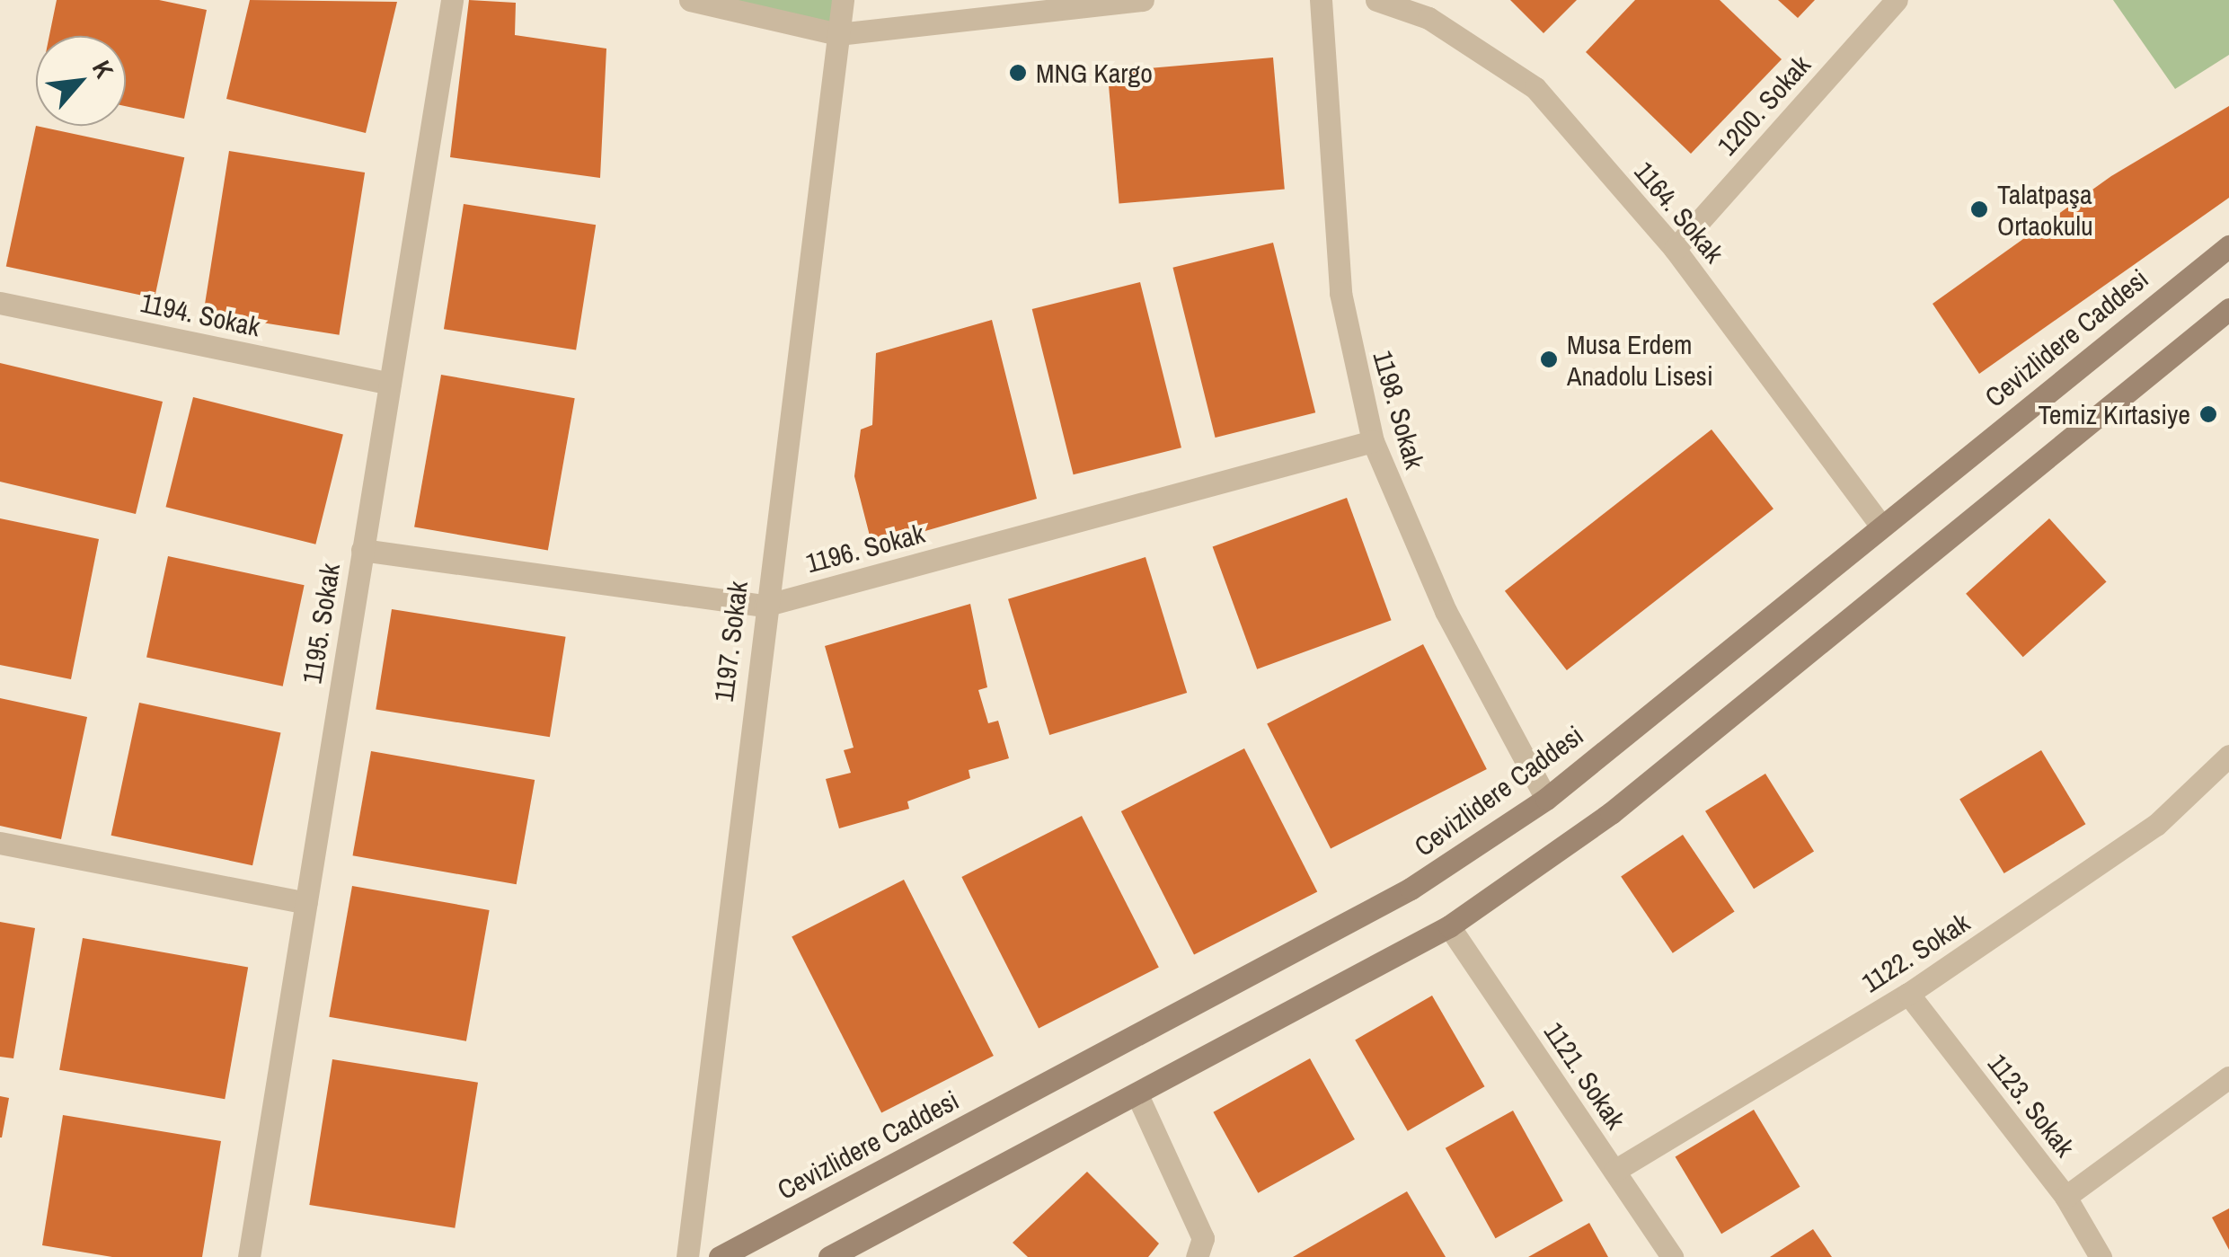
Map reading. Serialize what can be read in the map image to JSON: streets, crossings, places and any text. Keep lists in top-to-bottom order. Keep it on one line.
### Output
{"streets":{"main road":["Cevizlidere Caddesi"],"street":["1200. Sokak","1164. Sokak","1194. Sokak","1198. Sokak","1196. Sokak","1195. Sokak","1197. Sokak","1122. Sokak","1121. Sokak","1123. Sokak"]},"crossings":[["1200. Sokak","1164. Sokak"],["1164. Sokak","Cevizlidere Caddesi"],["1194. Sokak","1195. Sokak"],["Cevizlidere Caddesi","1198. Sokak"],["1198. Sokak","1196. Sokak"],["1196. Sokak","1195. Sokak"],["1196. Sokak","1197. Sokak"],["1122. Sokak","1121. Sokak"],["1122. Sokak","1123. Sokak"]],"places":["MNG Kargo","Talatpaşa Ortaokulu","Musa Erdem Anadolu Lisesi","Temiz Kırtasiye"],"north":"top right"}
